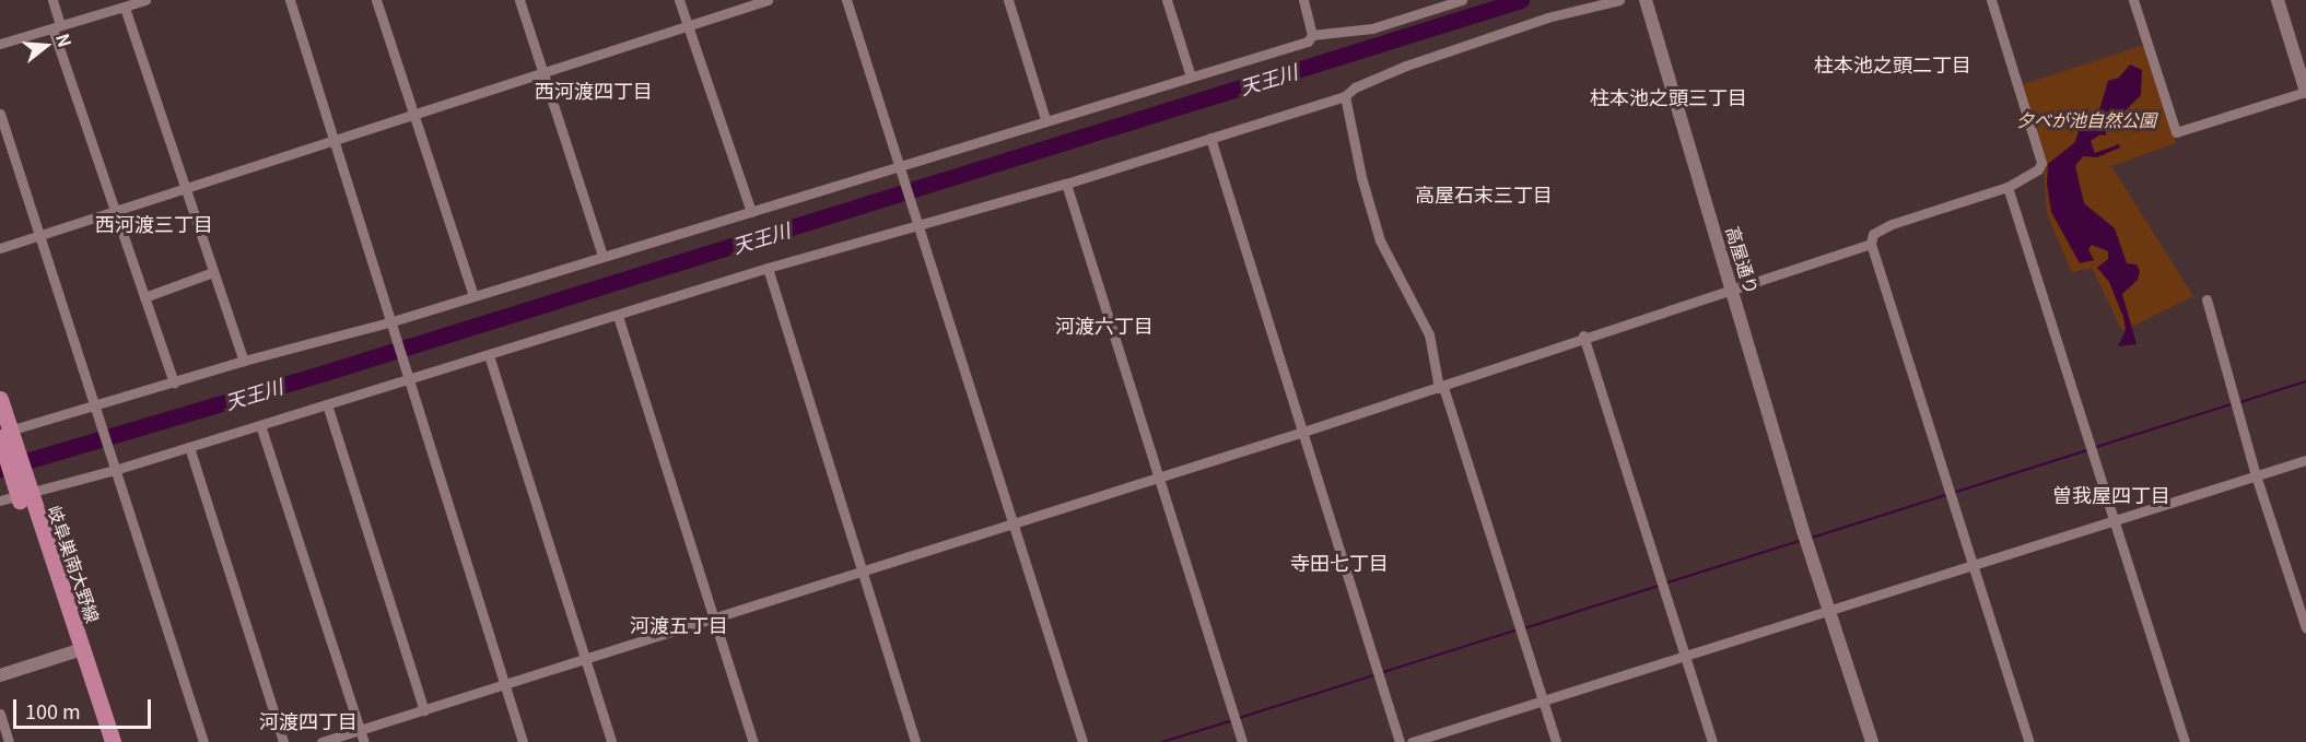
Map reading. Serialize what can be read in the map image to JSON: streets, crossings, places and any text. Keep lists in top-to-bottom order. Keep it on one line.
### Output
{"streets":{"main road":["岐阜巣南大野線"],"street":["高屋通り"]},"districts":["柱本池之頭二丁目","西河渡四丁目","柱本池之頭三丁目","高屋石末三丁目","西河渡三丁目","河渡六丁目","曽我屋四丁目","寺田七丁目","河渡五丁目","河渡四丁目"],"water":["天王川"],"parks":["夕べが池自然公園"],"scale_bar":"100 m","north":"right"}
